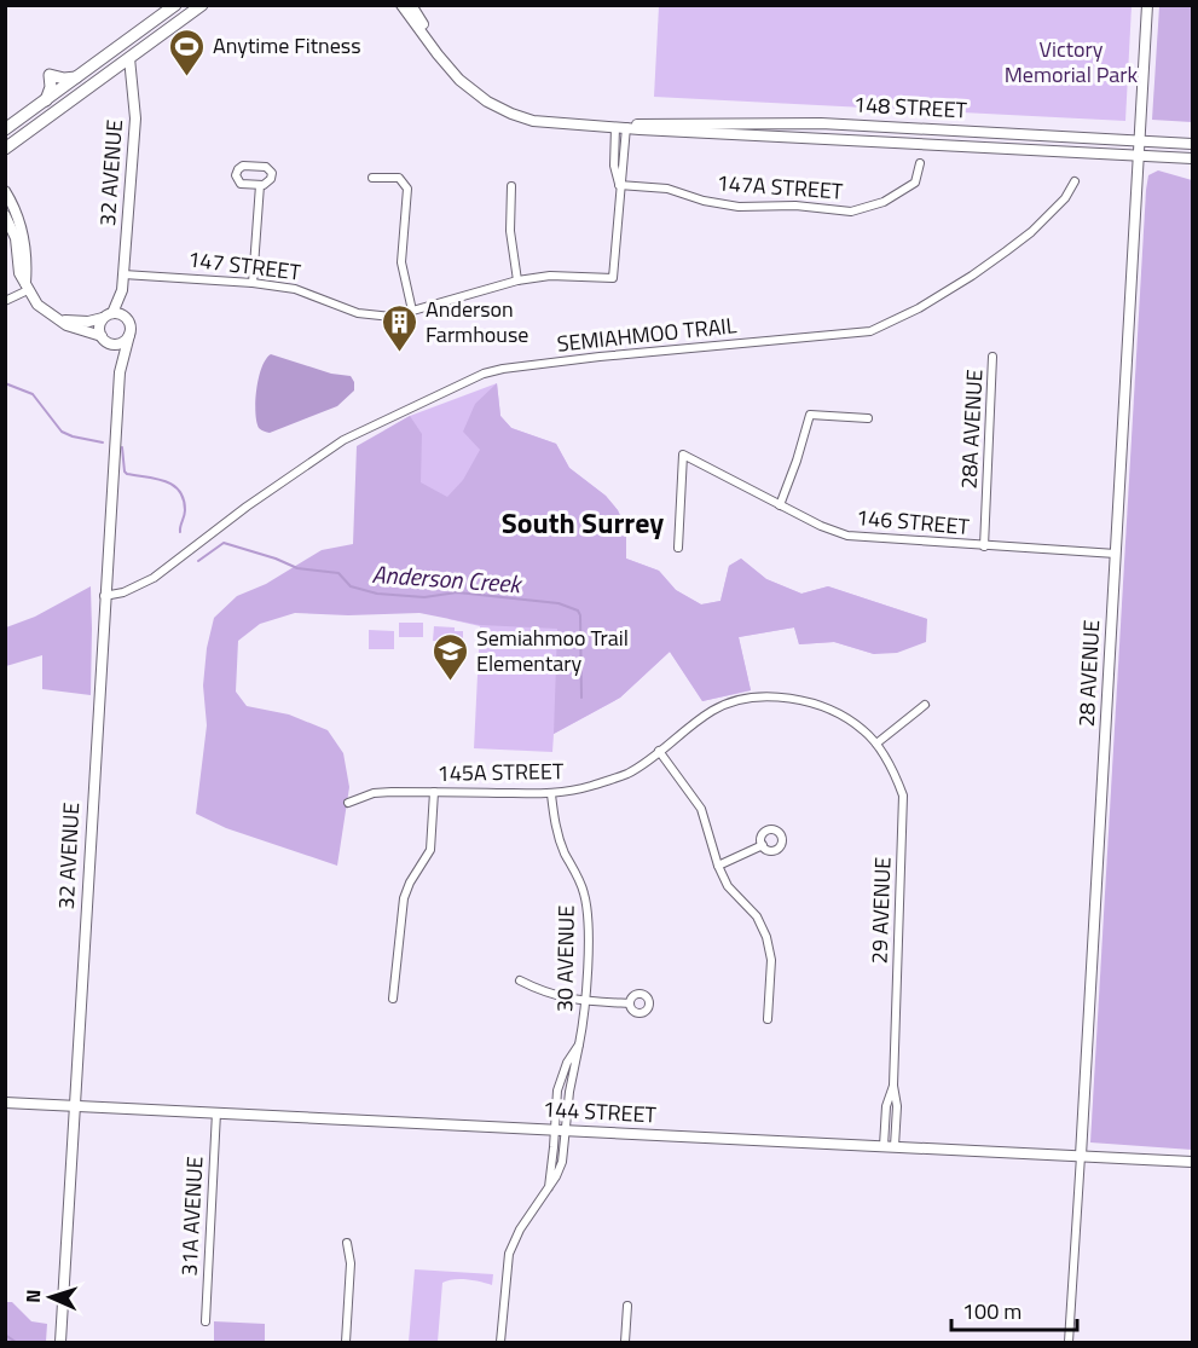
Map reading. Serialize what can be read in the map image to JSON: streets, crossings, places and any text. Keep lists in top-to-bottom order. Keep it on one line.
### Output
{"streets":{"street":["148 STREET","32 AVENUE","147A STREET","147 STREET","SEMIAHMOO TRAIL","28A AVENUE","146 STREET","28 AVENUE","145A STREET","29 AVENUE","30 AVENUE","144 STREET","31A AVENUE"]},"crossings":[["148 STREET","28 AVENUE"],["32 AVENUE","147 STREET"],["32 AVENUE","SEMIAHMOO TRAIL"],["32 AVENUE","144 STREET"],["147A STREET","147 STREET"],["28A AVENUE","146 STREET"],["146 STREET","28 AVENUE"],["28 AVENUE","144 STREET"],["145A STREET","29 AVENUE"],["145A STREET","30 AVENUE"],["29 AVENUE","144 STREET"],["30 AVENUE","144 STREET"],["144 STREET","31A AVENUE"]],"districts":["South Surrey"],"water":["Anderson Creek"],"parks":["Victory Memorial Park"],"places":{"sports":["Anytime Fitness"],"building":["Anderson Farmhouse"],"school or university":["Semiahmoo Trail Elementary"]},"scale_bar":"100 m","north":"left"}
